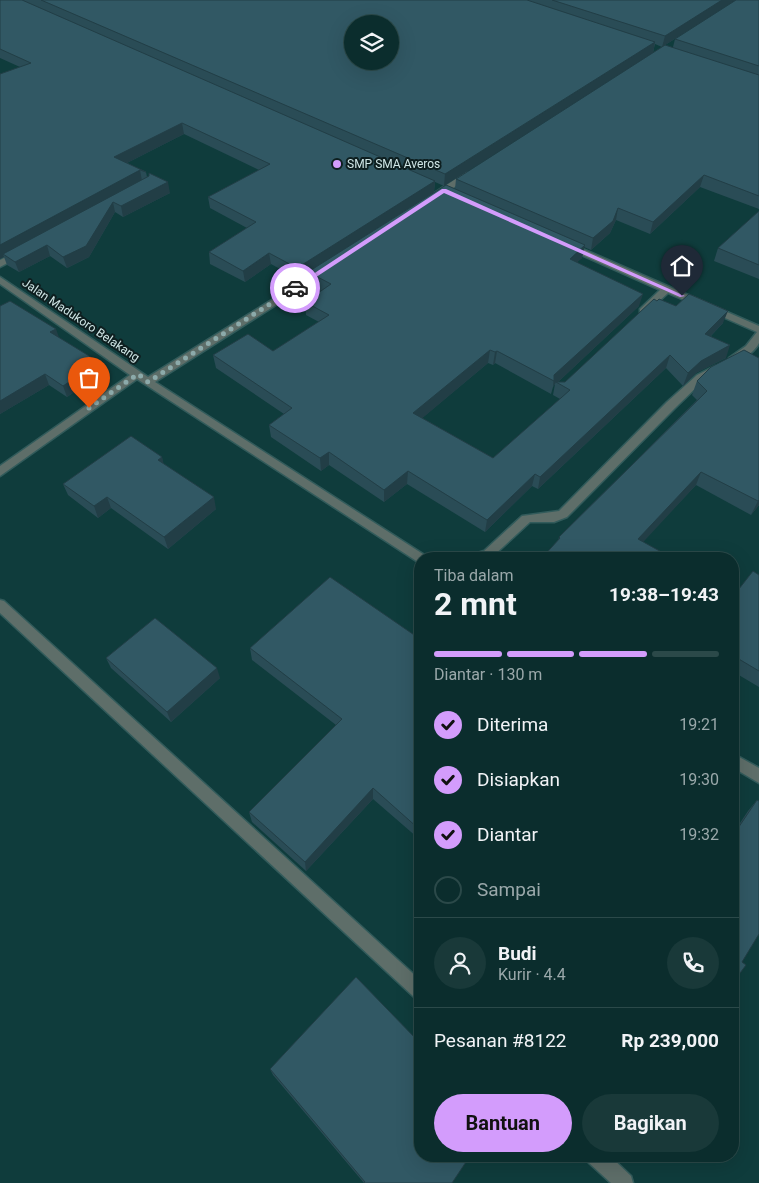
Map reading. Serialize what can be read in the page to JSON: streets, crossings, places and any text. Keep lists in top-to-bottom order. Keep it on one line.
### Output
{"streets":{"street":["Jalan Madukoro Belakang"]},"places":["SMP SMA Averos"],"page":{"heading":["2 mnt","Tiba dalam","19:38–19:43"],"panel":["Budi","Kurir · 4.4","Pesanan #8122","Rp 239,000"],"bar":"Diantar · 130 m","list":[["Diterima","19:21"],["Disiapkan","19:30"],["Diantar","19:32"],"Sampai"],"buttons":["Bantuan","Bagikan"]}}
